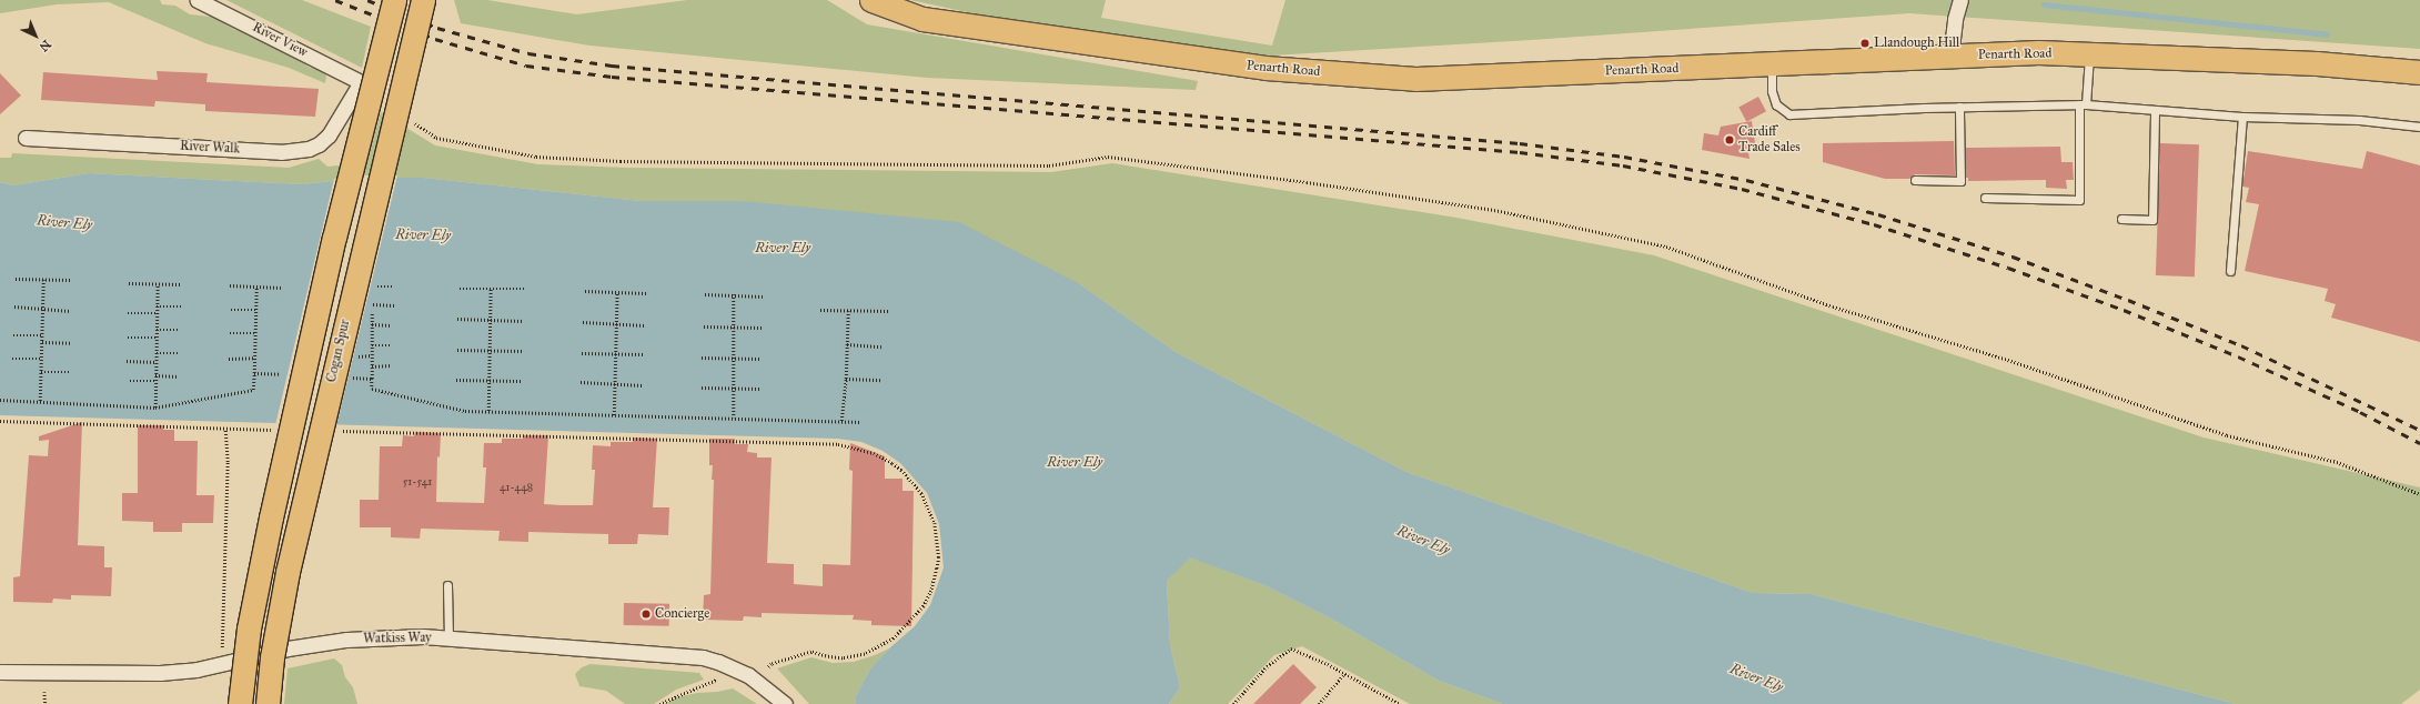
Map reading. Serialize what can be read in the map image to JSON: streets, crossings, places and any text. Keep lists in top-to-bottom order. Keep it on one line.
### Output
{"streets":{"main road":["Penarth Road","Cogan Spur"],"street":["River View","River Walk","Watkiss Way"]},"crossings":[["River View","River Walk"]],"water":["River Ely"],"places":["Llandough Hill","Cardiff Trade Sales","Concierge"],"house_numbers":["51-541","41-448"],"north":"bottom right"}
